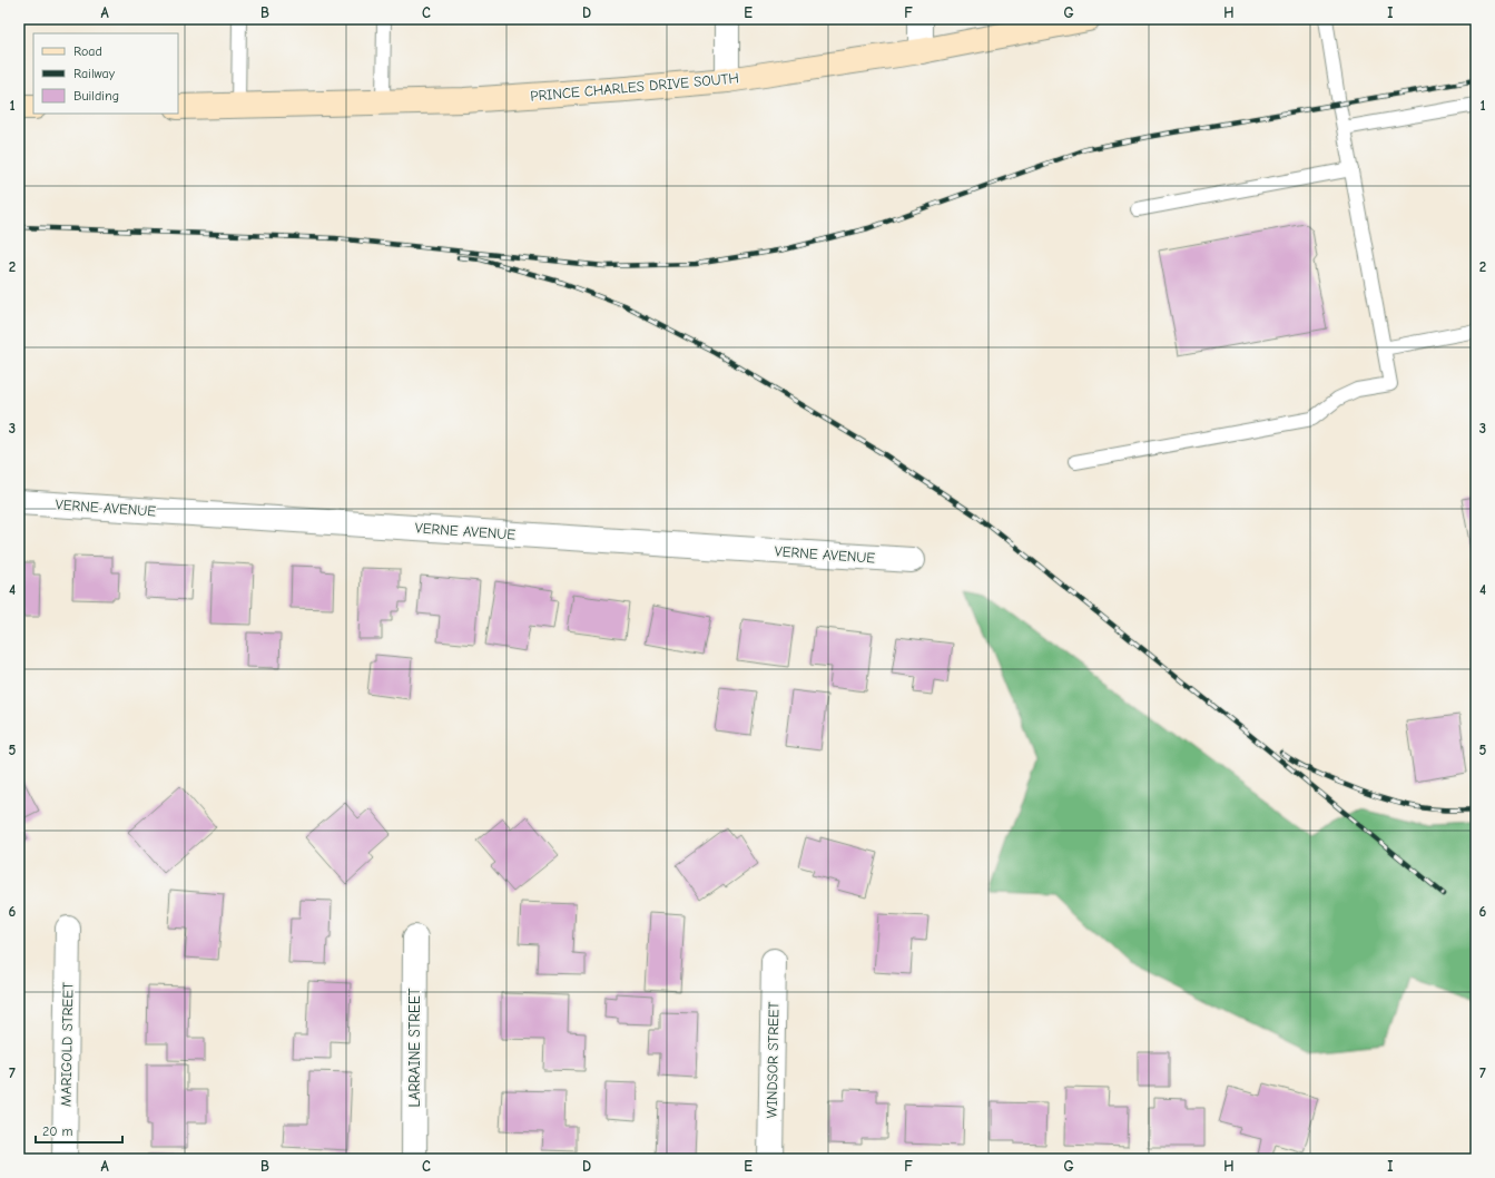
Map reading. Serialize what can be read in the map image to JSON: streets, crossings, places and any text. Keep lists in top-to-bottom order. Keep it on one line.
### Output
{"streets":{"main road":["PRINCE CHARLES DRIVE SOUTH"],"street":["VERNE AVENUE","MARIGOLD STREET","LARRAINE STREET","WINDSOR STREET"]},"legend":["Road","Railway","Building"],"scale_bar":"20 m","grid":{"columns":["A","B","C","D","E","F","G","H","I"],"rows":["1","2","3","4","5","6","7"]}}
